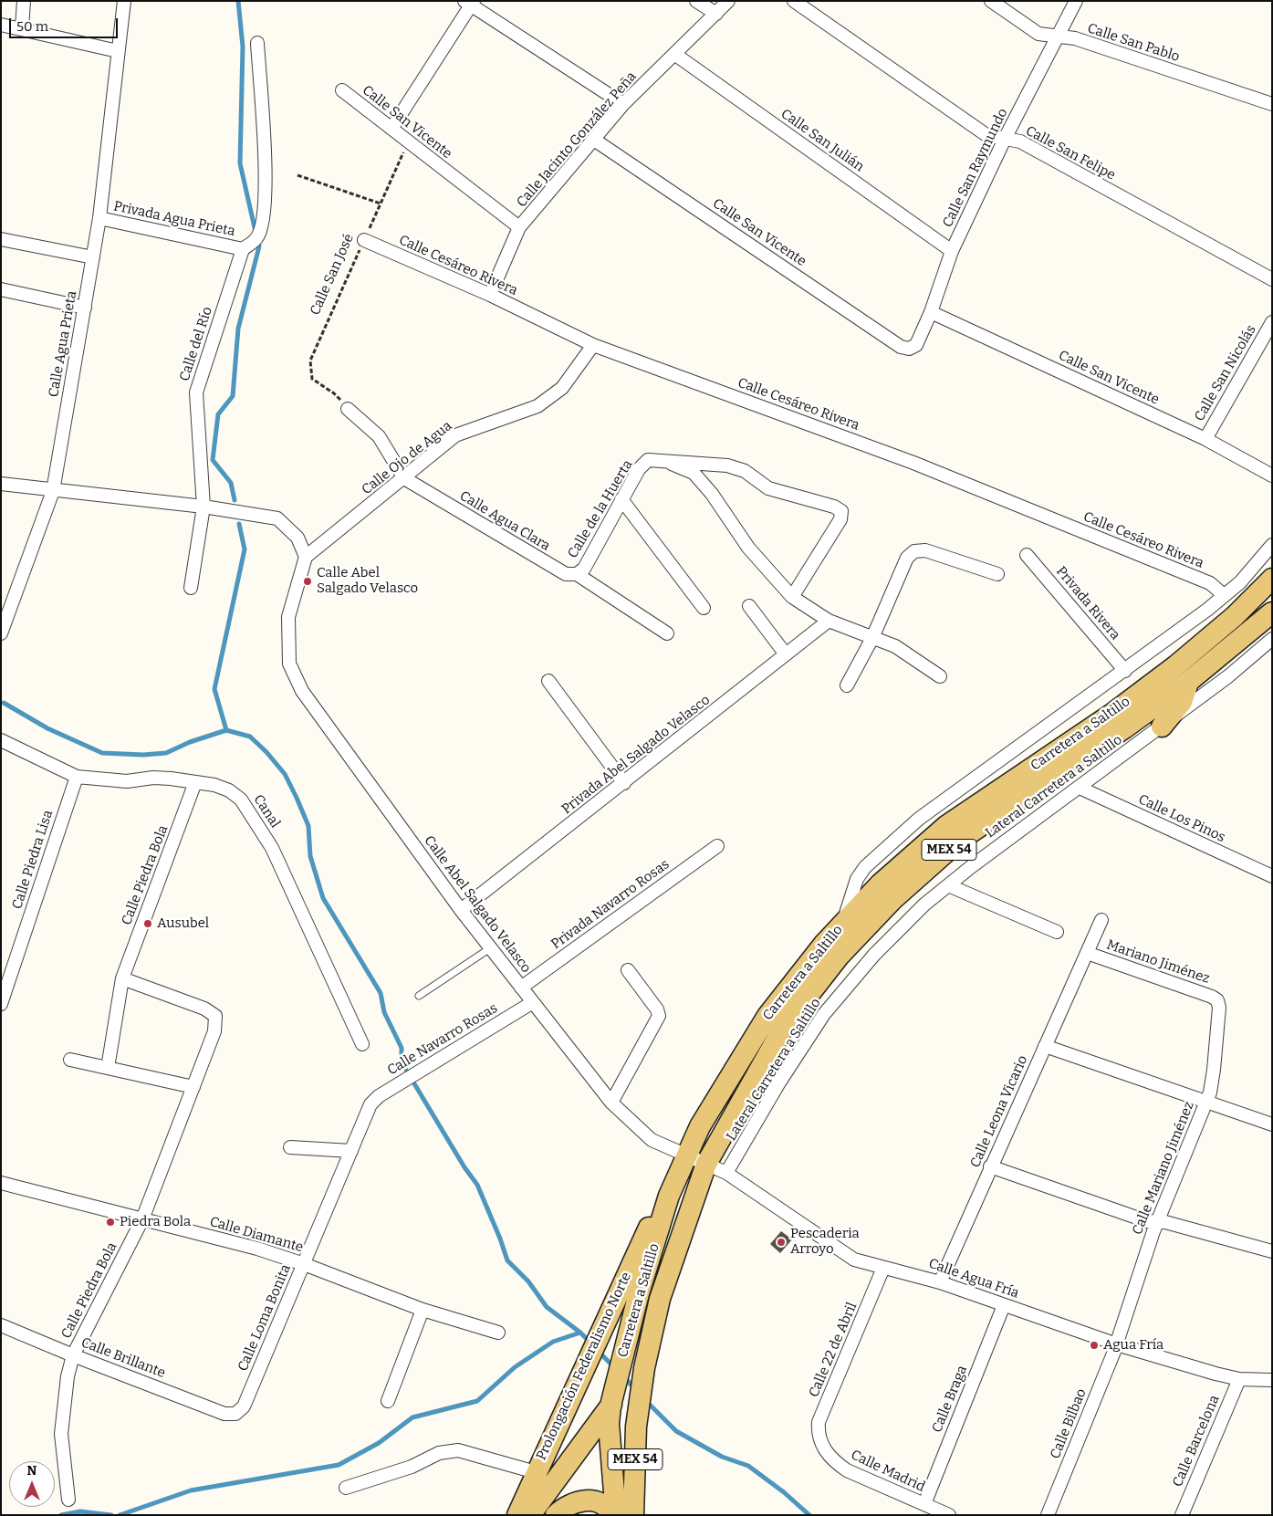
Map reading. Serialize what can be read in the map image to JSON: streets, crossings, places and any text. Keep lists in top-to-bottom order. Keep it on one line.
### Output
{"streets":{"main road":["Carretera a Saltillo","MEX 54","Prolongación Federalismo Norte"],"street":["Calle San Pablo","Calle San Vicente","Calle Jacinto González Peña","Calle San Julián","Calle San Felipe","Calle San Raymundo","Privada Agua Prieta","Calle Cesáreo Rivera","Calle Agua Prieta","Calle del Río","Calle San Nicolás","Calle Ojo de Agua","Calle de la Huerta","Calle Agua Clara","Privada Rivera","Privada Abel Salgado Velasco","Lateral Carretera a Saltillo","Canal","Calle Los Pinos","Calle Piedra Lisa","Calle Piedra Bola","Calle Abel Salgado Velasco","Privada Navarro Rosas","Mariano Jiménez","Calle Navarro Rosas","Calle Leona Vicario","Calle Mariano Jiménez","Calle Diamante","Calle Agua Fría","Calle Loma Bonita","Calle 22 de Abril","Calle Brillante","Calle Braga","Calle Bilbao","Calle Barcelona","Calle Madrid"],"path":["Calle San José"]},"crossings":[["Calle San Pablo","Calle San Raymundo"],["Calle San Vicente","Calle Jacinto González Peña"],["Calle San Vicente","Calle San Raymundo"],["Calle San Vicente","Calle San José"],["Calle San Vicente","Calle San Nicolás"],["Calle Jacinto González Peña","Calle San Julián"],["Calle Jacinto González Peña","Calle Cesáreo Rivera"],["Calle San Julián","Calle San Raymundo"],["Calle San Felipe","Calle San Raymundo"],["Privada Agua Prieta","Calle Agua Prieta"],["Privada Agua Prieta","Calle del Río"],["Calle Cesáreo Rivera","Calle San José"],["Calle Cesáreo Rivera","Calle Ojo de Agua"],["Calle San José","Calle Agua Clara"],["Calle Ojo de Agua","Calle Agua Clara"],["Calle Ojo de Agua","Calle Abel Salgado Velasco"],["Calle de la Huerta","Calle Agua Clara"],["Carretera a Saltillo","Calle Abel Salgado Velasco"],["Carretera a Saltillo","Calle Agua Fría"],["Carretera a Saltillo","Prolongación Federalismo Norte"],["Privada Abel Salgado Velasco","Calle Abel Salgado Velasco"],["Lateral Carretera a Saltillo","Calle Los Pinos"],["Lateral Carretera a Saltillo","Calle Agua Fría"],["Canal","Calle Piedra Lisa"],["Canal","Calle Piedra Bola"],["Calle Piedra Bola","Calle Diamante"],["Calle Piedra Bola","Calle Brillante"],["Calle Abel Salgado Velasco","Privada Navarro Rosas"],["Calle Abel Salgado Velasco","Calle Navarro Rosas"],["Calle Abel Salgado Velasco","Calle Agua Fría"],["Mariano Jiménez","Calle Leona Vicario"],["Mariano Jiménez","Calle Mariano Jiménez"],["Calle Navarro Rosas","Calle Loma Bonita"],["Calle Leona Vicario","Calle Agua Fría"],["Calle Mariano Jiménez","Calle Agua Fría"],["Calle Mariano Jiménez","Calle Bilbao"],["Calle Diamante","Calle Loma Bonita"],["Calle Agua Fría","Calle 22 de Abril"],["Calle Agua Fría","Calle Braga"],["Calle Agua Fría","Calle Bilbao"],["Calle Agua Fría","Calle Barcelona"],["Calle Loma Bonita","Calle Brillante"],["Calle 22 de Abril","Calle Madrid"],["Calle Braga","Calle Madrid"]],"places":["Calle Abel Salgado Velasco","Ausubel","Piedra Bola","Pescaderia Arroyo","Agua Fría"],"scale_bar":"50 m","north":"top"}
